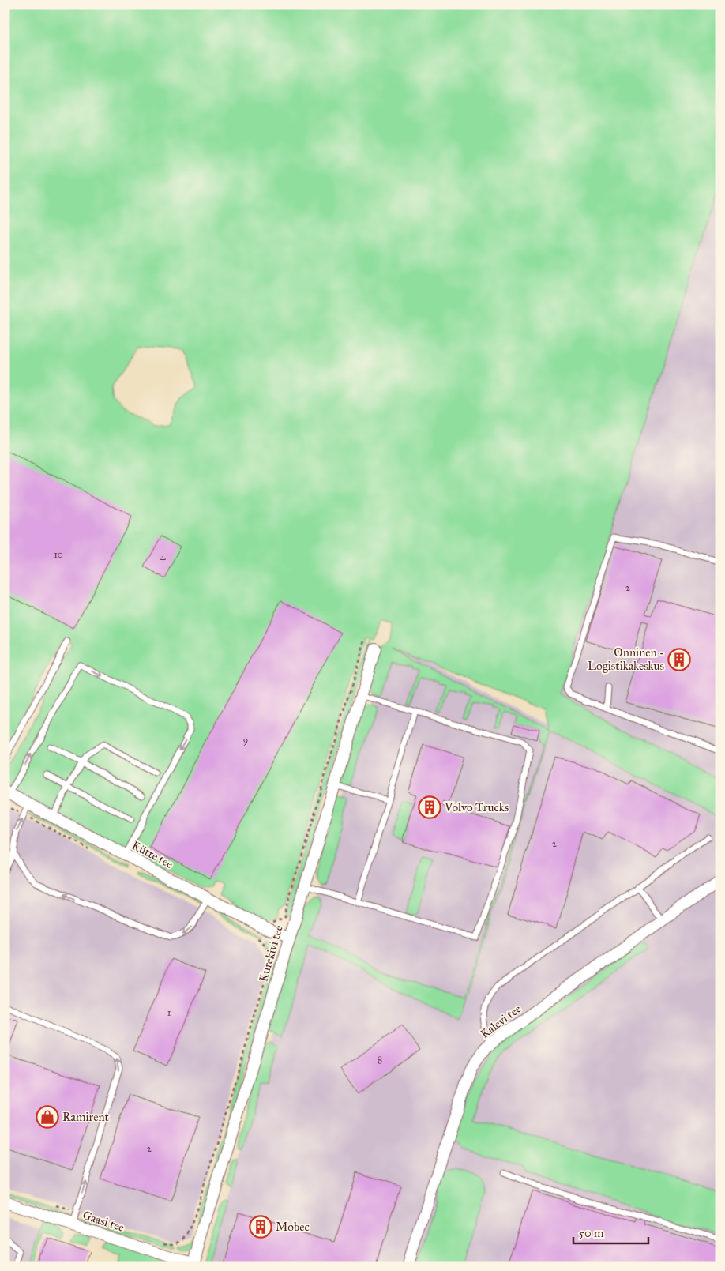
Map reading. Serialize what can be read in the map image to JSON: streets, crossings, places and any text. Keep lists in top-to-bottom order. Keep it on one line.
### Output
{"streets":{"street":["Kütte tee","Kurekivi tee","Kalevi tee","Gaasi tee"]},"crossings":[["Kütte tee","Kurekivi tee"],["Kurekivi tee","Gaasi tee"]],"places":{"building":["Onninen - Logistikakeskus","Volvo Trucks","Mobec"],"shop":["Ramirent"]},"house_numbers":["10","4","2","9","2","1","8","2"],"scale_bar":"50 m"}
